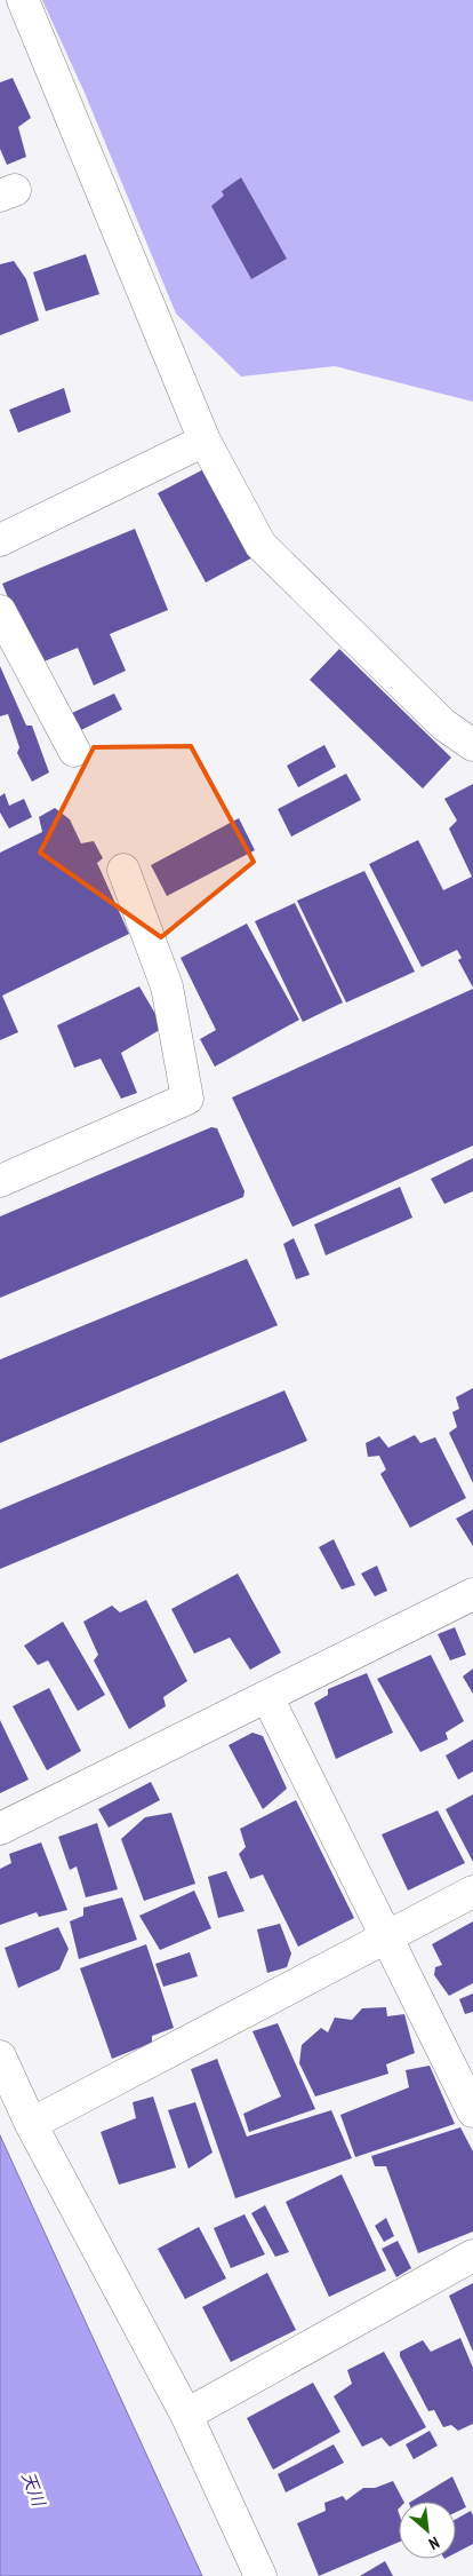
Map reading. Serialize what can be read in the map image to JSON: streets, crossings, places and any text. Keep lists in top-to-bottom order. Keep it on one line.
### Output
{"water":["天川"],"north":"bottom right"}
